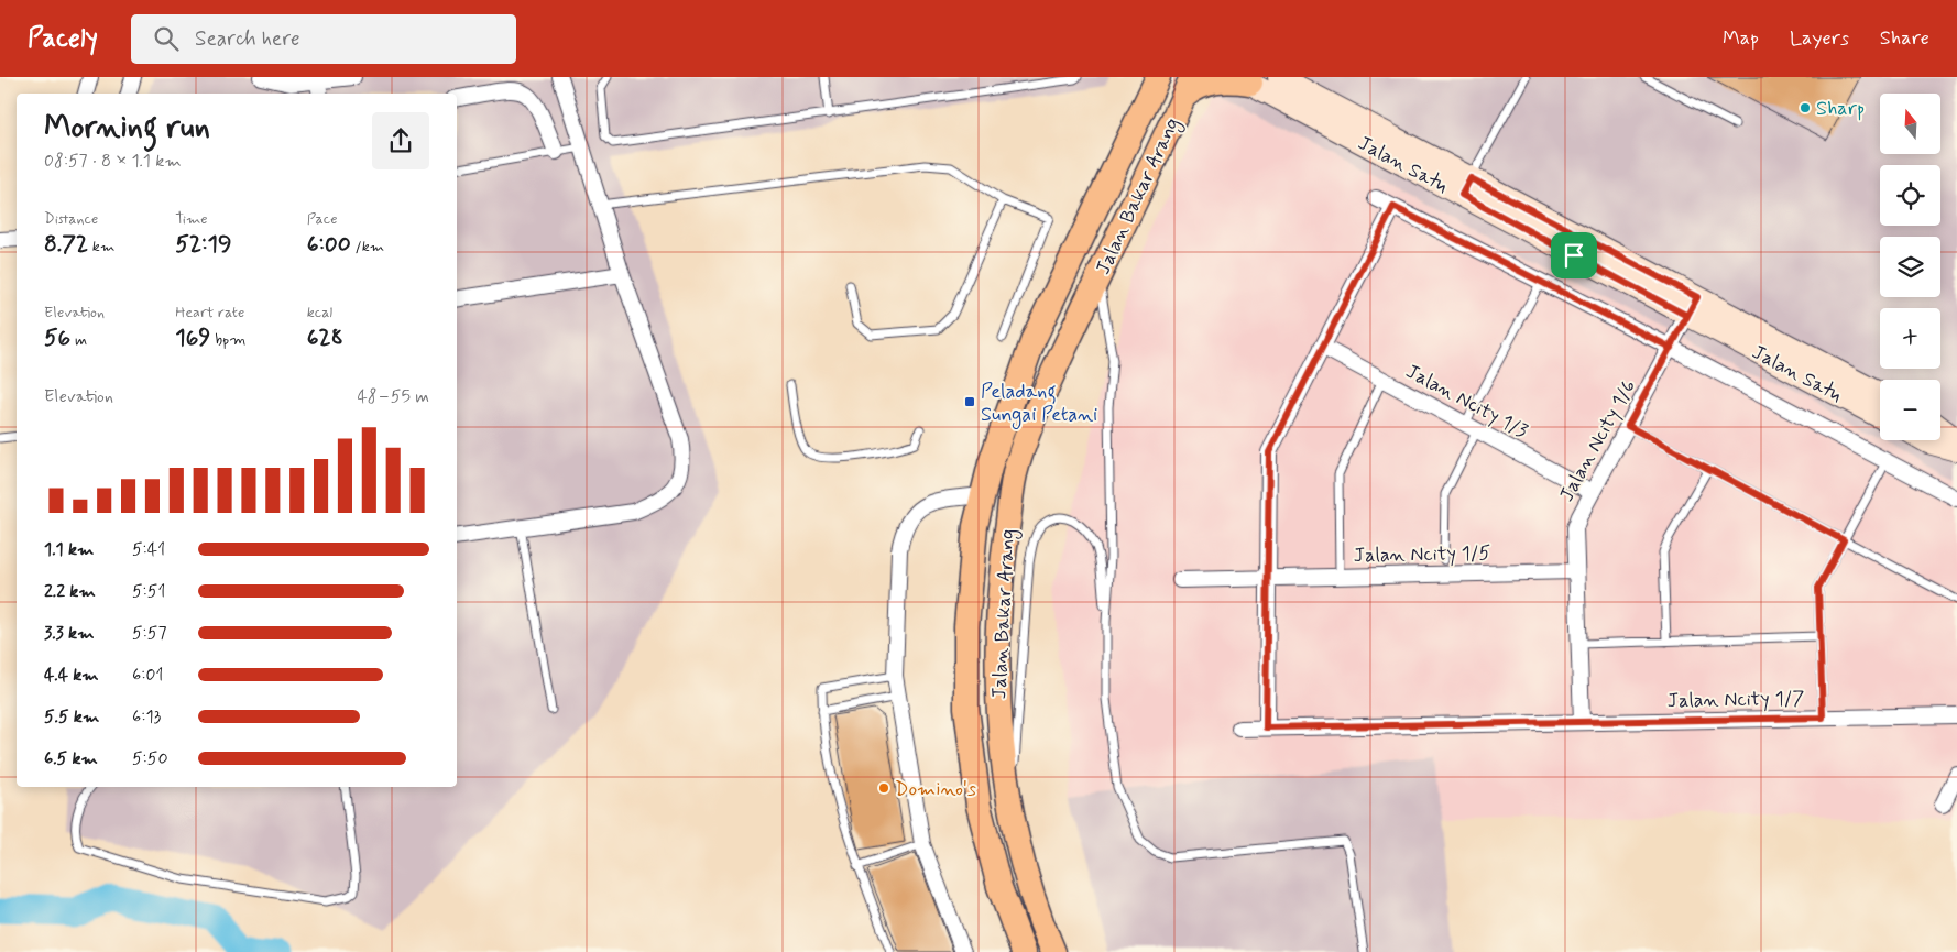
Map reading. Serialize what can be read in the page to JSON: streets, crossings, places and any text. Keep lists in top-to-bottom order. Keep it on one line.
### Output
{"streets":{"main road":["Jalan Satu","Jalan Bakar Arang"],"street":["Jalan Ncity 1/3","Jalan Ncity 1/6","Jalan Ncity 1/5","Jalan Ncity 1/7"]},"crossings":[["Jalan Satu","Jalan Ncity 1/6"],["Jalan Ncity 1/3","Jalan Ncity 1/6"],["Jalan Ncity 1/6","Jalan Ncity 1/5"],["Jalan Ncity 1/6","Jalan Ncity 1/7"]],"places":{"other":["Sharp","Domino's"],"transit":["Peladang Sungai Petani"]},"north":"top","page":{"header":"Pacely","search":"Search here","nav":["Map","Layers","Share"],"map_buttons":["+","−"],"heading":["Morning run","08:57 · 8 × 1.1 km"],"stats":[["Distance","8.72 km"],["Time","52:19"],["Pace","6:00 /km"],["Elevation","56 m"],["Heart rate","169 bpm"],["kcal","628"]],"chart":["Elevation","48–55 m"],"list":[{"name":"1.1 km","note":"5:41"},{"name":"2.2 km","note":"5:51"},{"name":"3.3 km","note":"5:57"},{"name":"4.4 km","note":"6:01"},{"name":"5.5 km","note":"6:13"},{"name":"6.5 km","note":"5:50"}]}}
